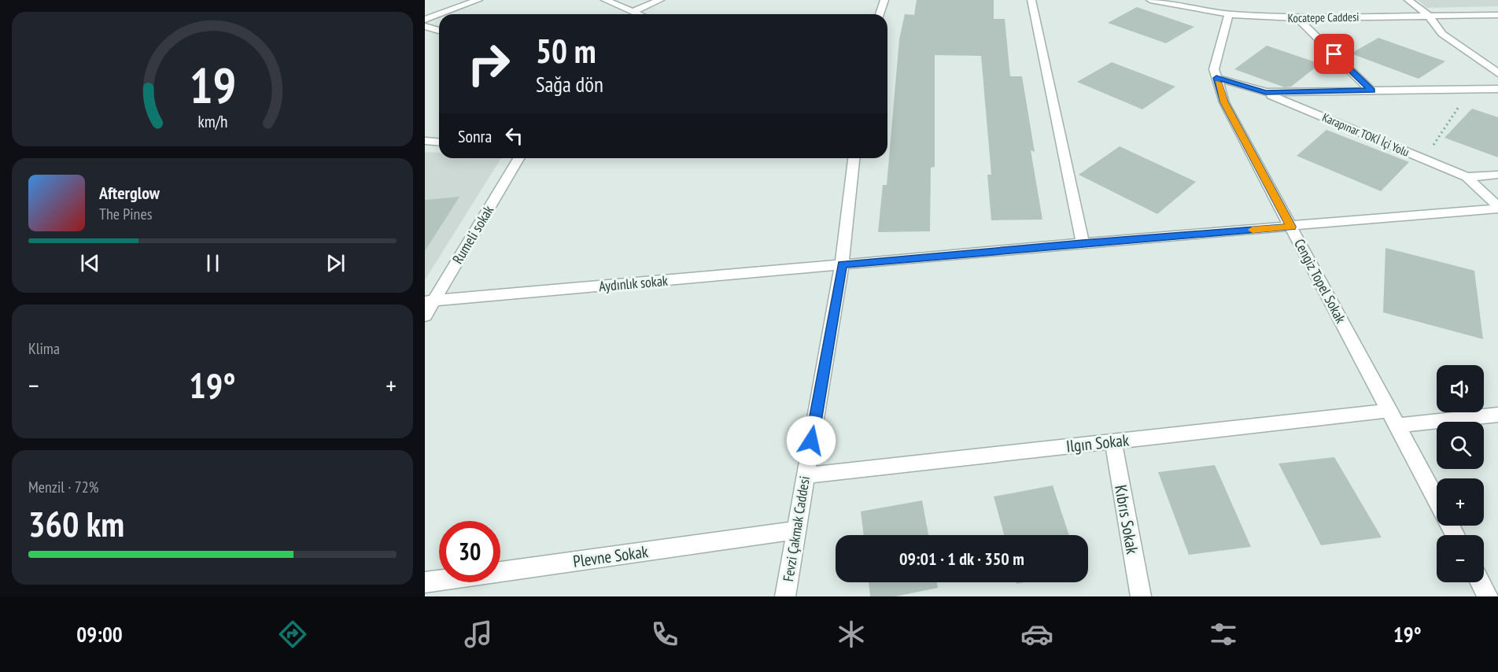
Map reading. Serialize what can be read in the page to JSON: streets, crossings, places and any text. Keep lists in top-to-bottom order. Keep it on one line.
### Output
{"streets":{"street":["Kocatepe Caddesi","Karapınar TOKİ İçi Yolu","Rumeli sokak","Cengiz Topel Sokak","Aydınlık sokak","Ilgın Sokak","Kıbrıs Sokak","Fevzi Çakmak Caddesi","Plevne Sokak"]},"crossings":[["Kocatepe Caddesi","Cengiz Topel Sokak"],["Karapınar TOKİ İçi Yolu","Cengiz Topel Sokak"],["Karapınar TOKİ İçi Yolu","Aydınlık sokak"],["Rumeli sokak","Aydınlık sokak"],["Cengiz Topel Sokak","Aydınlık sokak"],["Cengiz Topel Sokak","Ilgın Sokak"],["Aydınlık sokak","Fevzi Çakmak Caddesi"],["Ilgın Sokak","Kıbrıs Sokak"],["Ilgın Sokak","Fevzi Çakmak Caddesi"],["Fevzi Çakmak Caddesi","Plevne Sokak"]],"page":{"turn":["50 m","Sağa dön"],"then":"Sonra","song":["Afterglow","The Pines"],"tile":["Klima",["Menzil · 72%","360 km"]],"map_buttons":["+","−"],"heat":["−","19°","+"],"limit":"30","trip":"09:01 · 1 dk · 350 m","tabs":["09:00","19°"],"gauge":["19","km/h"]}}
